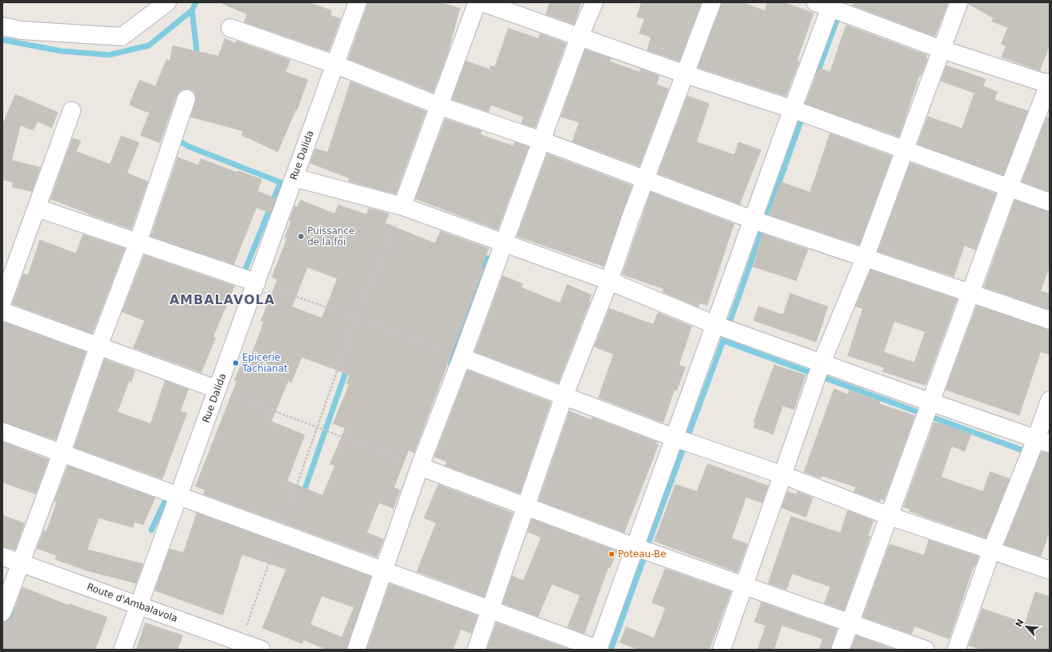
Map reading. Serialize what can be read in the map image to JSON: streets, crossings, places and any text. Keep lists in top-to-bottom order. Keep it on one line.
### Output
{"streets":{"street":["Rue Dalida","Route d'Ambalavola"]},"crossings":[["Rue Dalida","Route d'Ambalavola"]],"districts":["AMBALAVOLA"],"places":["Puissance de la foi","Epicerie Tachianat","Poteau-Be"],"north":"top left"}
